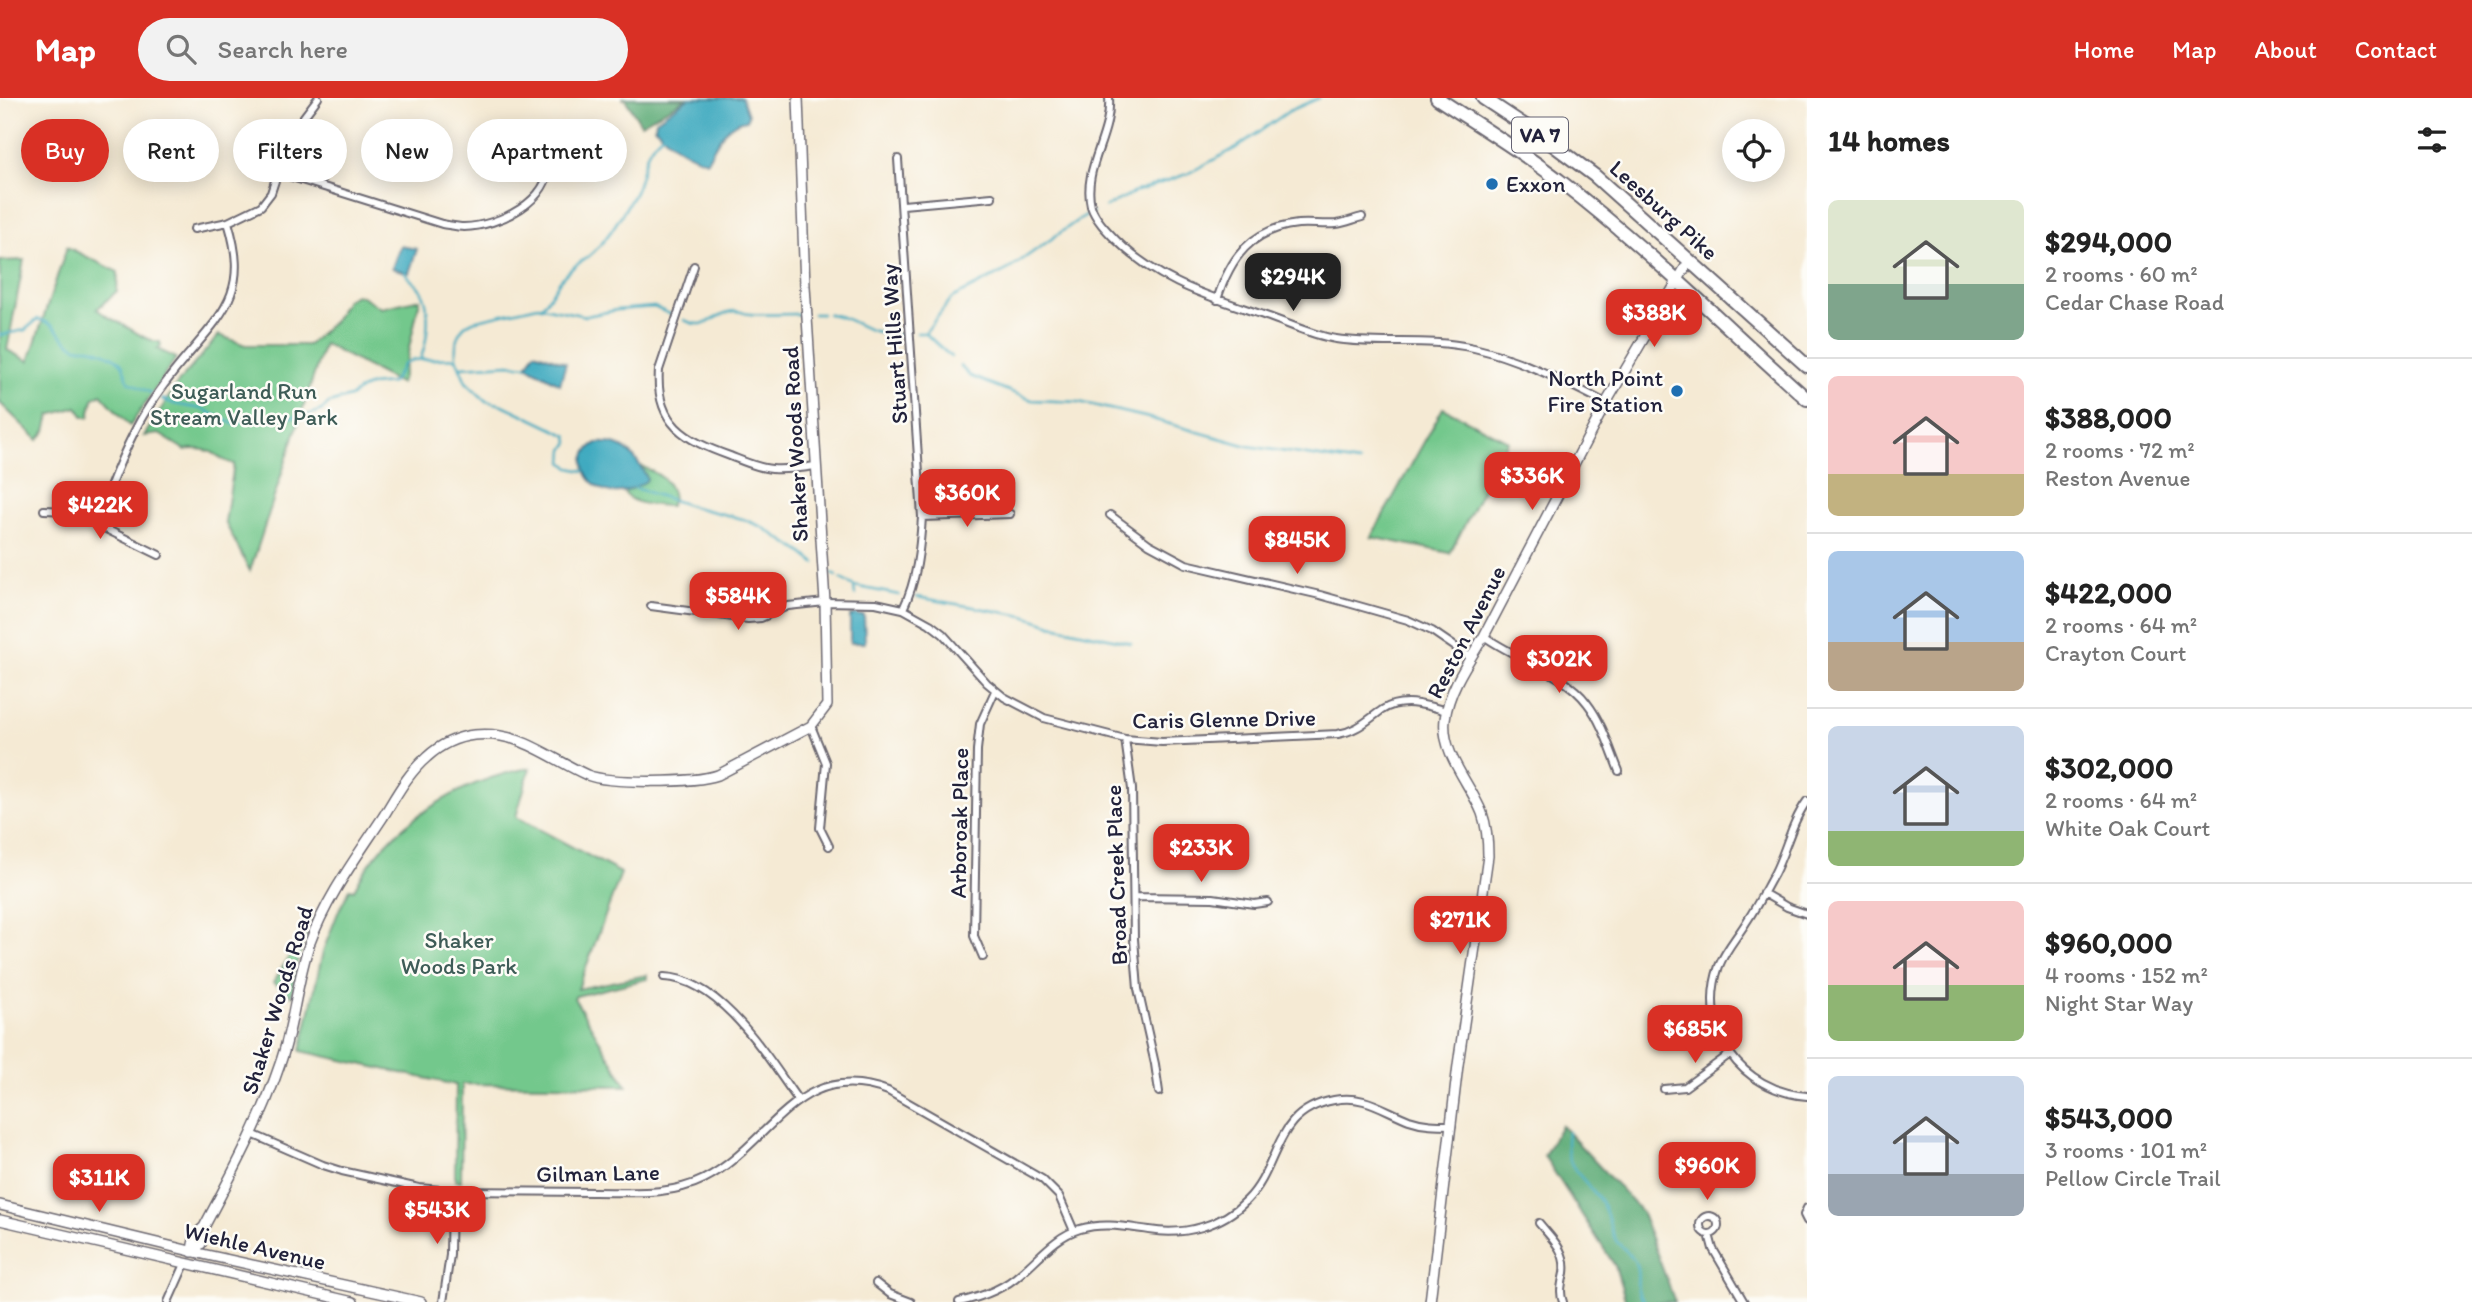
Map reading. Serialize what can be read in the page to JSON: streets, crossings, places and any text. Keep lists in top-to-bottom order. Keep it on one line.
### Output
{"streets":{"highway":["VA 7","Leesburg Pike"],"street":["Stuart Hills Way","Shaker Woods Road","Reston Avenue","Caris Glenne Drive","Arboroak Place","Broad Creek Place","Gilman Lane","Wiehle Avenue"]},"crossings":[["Leesburg Pike","Reston Avenue"],["Stuart Hills Way","Caris Glenne Drive"],["Shaker Woods Road","Caris Glenne Drive"],["Shaker Woods Road","Gilman Lane"],["Shaker Woods Road","Wiehle Avenue"],["Reston Avenue","Caris Glenne Drive"],["Caris Glenne Drive","Arboroak Place"],["Caris Glenne Drive","Broad Creek Place"]],"parks":["Sugarland Run Stream Valley Park","Shaker Woods Park"],"places":["Exxon","North Point Fire Station"],"page":{"header":"Map","search":"Search here","nav":["Home","Map","About","Contact"],"heading":"14 homes","chip":["Buy","Rent","Filters","New","Apartment"],"list":[{"name":"$294,000","note":"2 rooms · 60 m² · Cedar Chase Road"},{"name":"$388,000","note":"2 rooms · 72 m² · Reston Avenue"},{"name":"$422,000","note":"2 rooms · 64 m² · Crayton Court"},{"name":"$302,000","note":"2 rooms · 64 m² · White Oak Court"},{"name":"$960,000","note":"4 rooms · 152 m² · Night Star Way"},{"name":"$543,000","note":"3 rooms · 101 m² · Pellow Circle Trail"}],"price":["$294K","$388K","$336K","$360K","$422K","$845K","$584K","$302K","$233K","$271K","$685K","$960K","$311K","$543K"]}}
